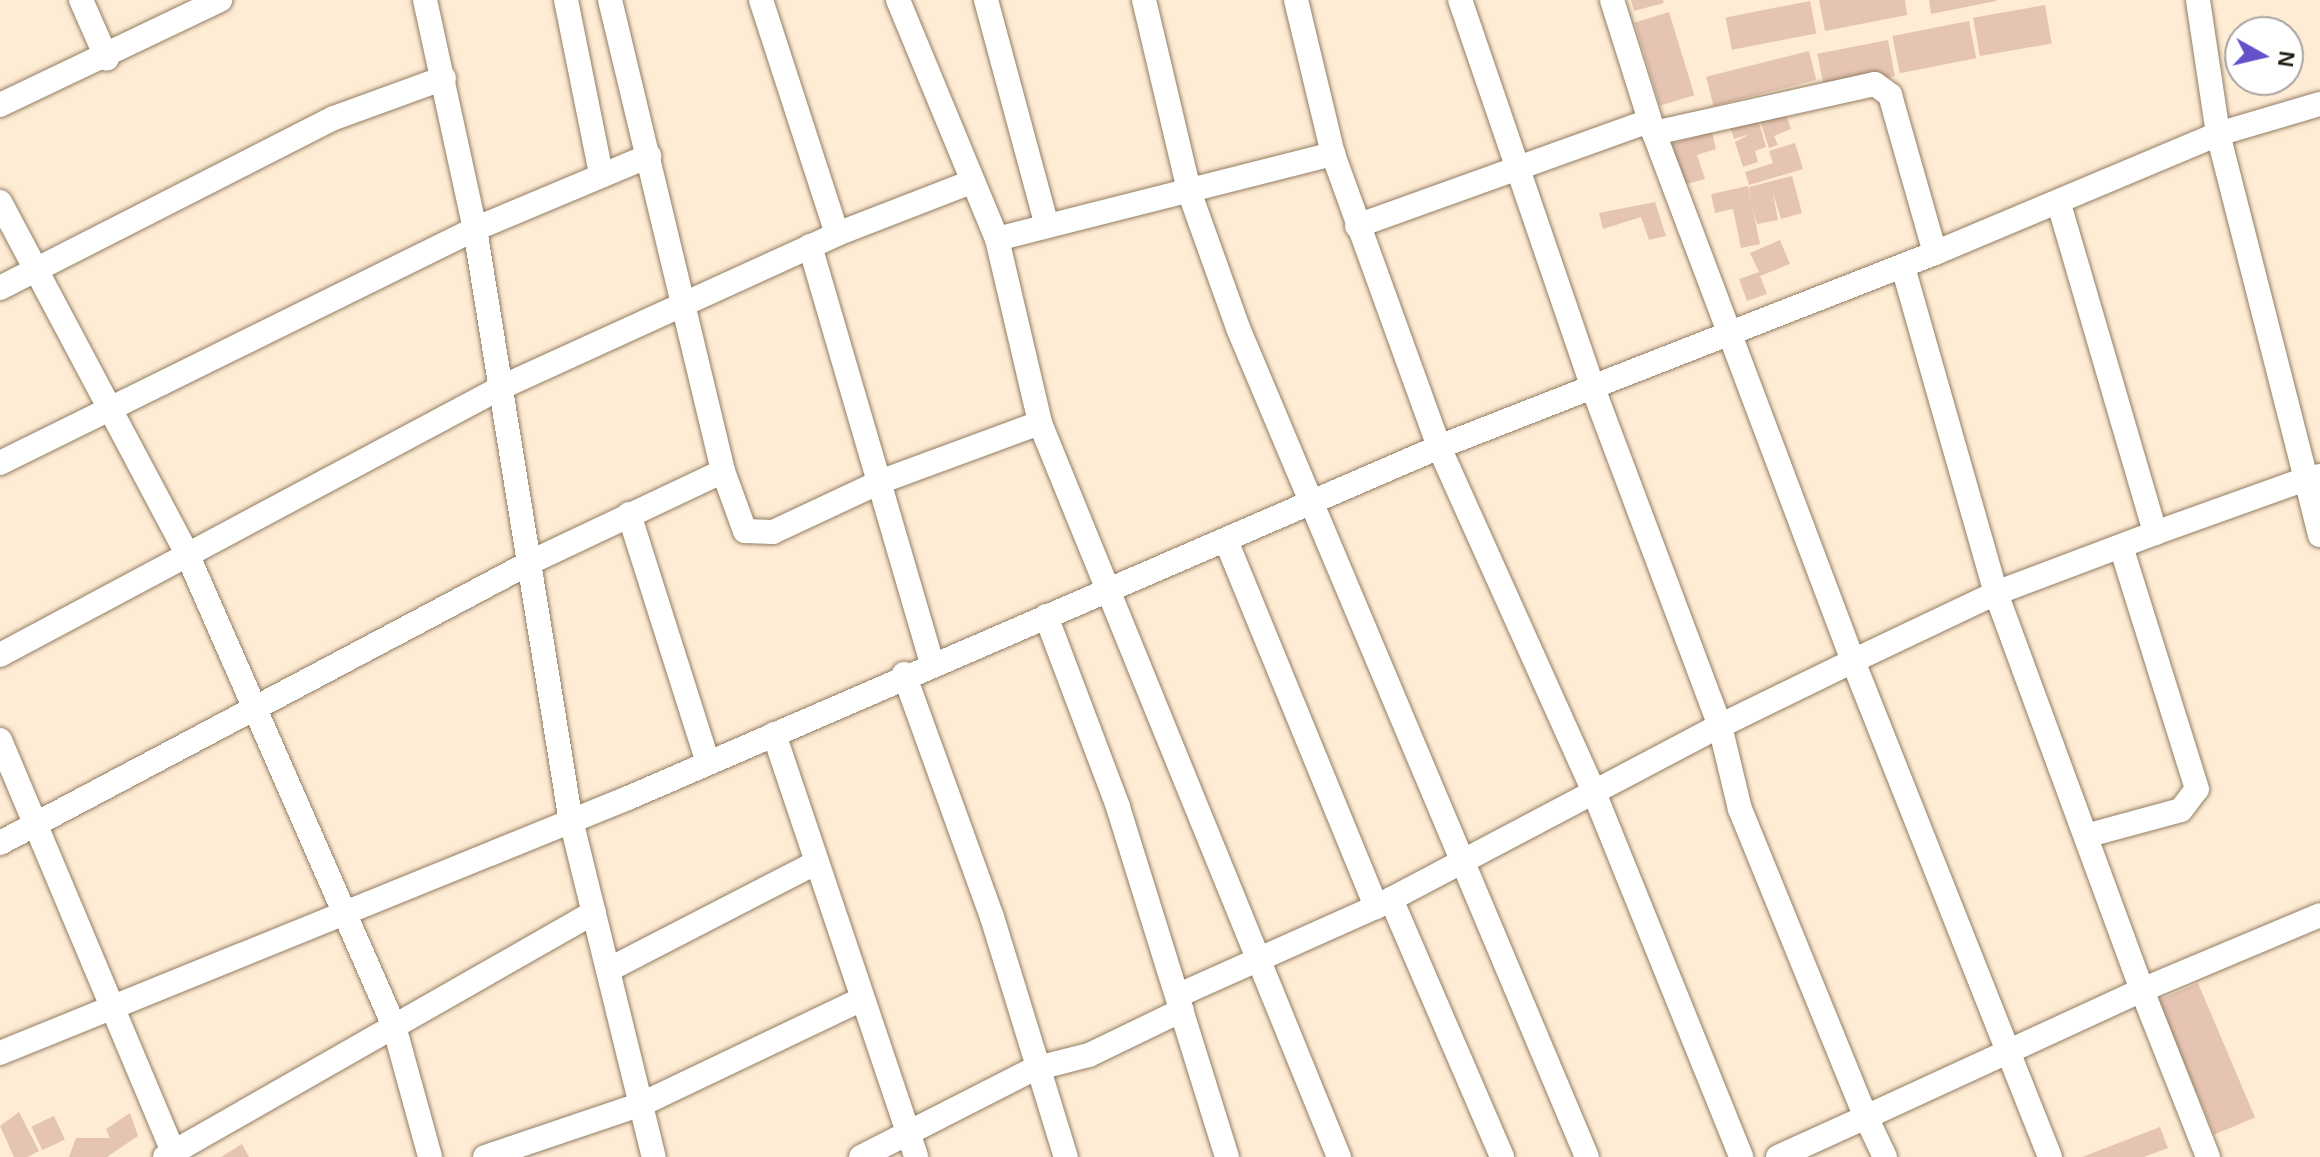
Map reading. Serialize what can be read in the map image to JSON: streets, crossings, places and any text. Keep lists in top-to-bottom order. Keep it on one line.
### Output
{"north":"right"}
